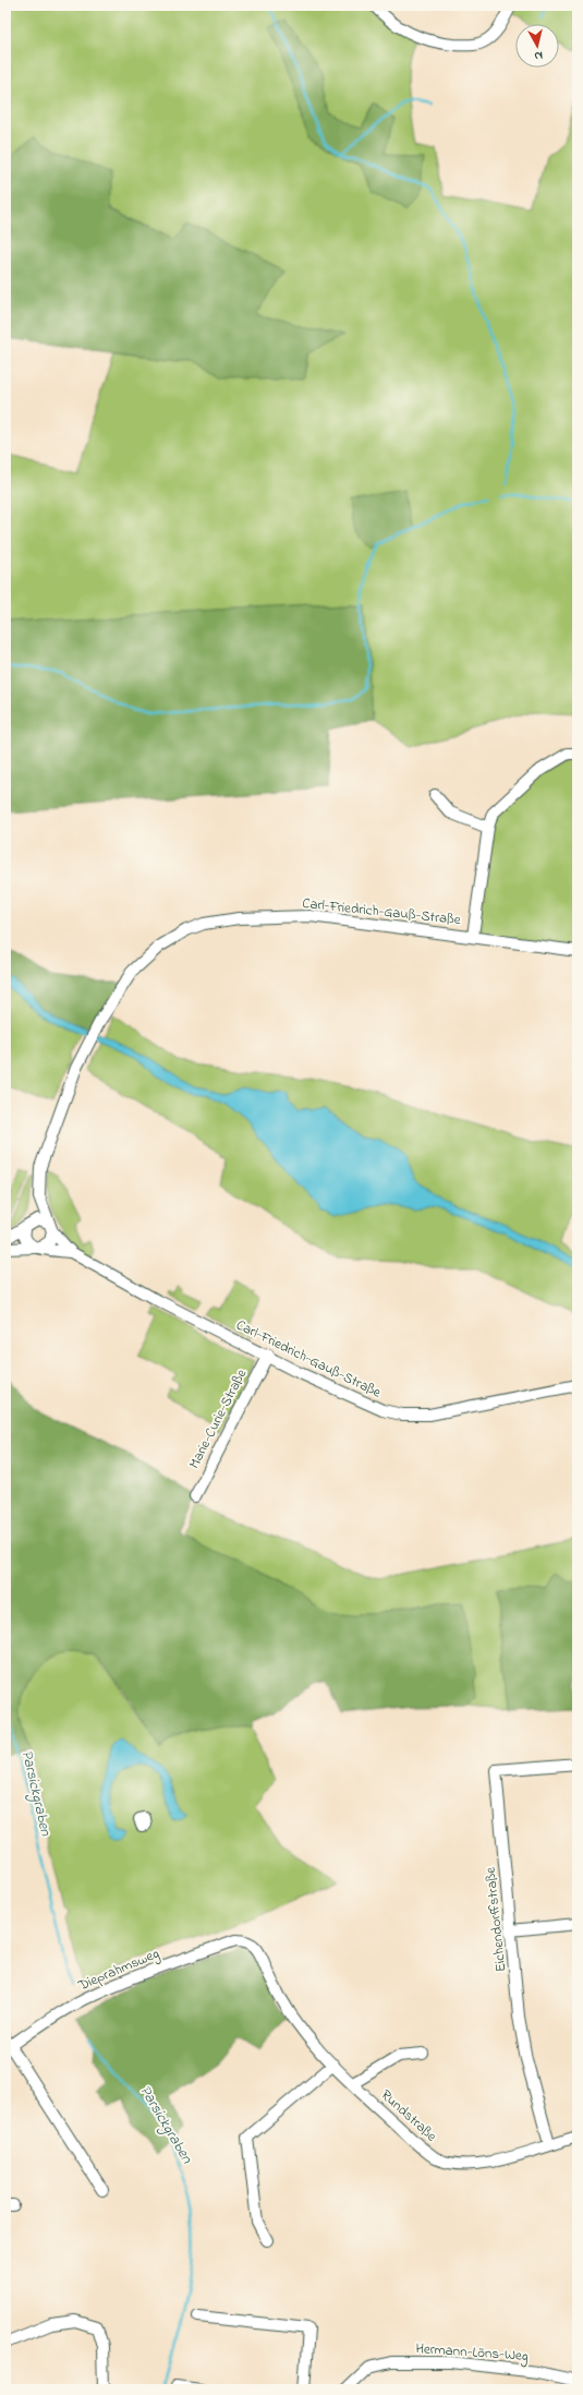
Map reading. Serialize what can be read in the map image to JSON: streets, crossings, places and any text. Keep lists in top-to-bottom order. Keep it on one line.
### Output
{"streets":{"street":["Carl-Friedrich-Gauß-Straße","Marie-Curie-Straße","Eichendorffstraße","Dieprahmsweg","Rundstraße","Hermann-Löns-Weg"]},"crossings":[["Carl-Friedrich-Gauß-Straße","Marie-Curie-Straße"],["Eichendorffstraße","Rundstraße"],["Dieprahmsweg","Rundstraße"]],"water":["Parsickgraben"],"north":"bottom"}
